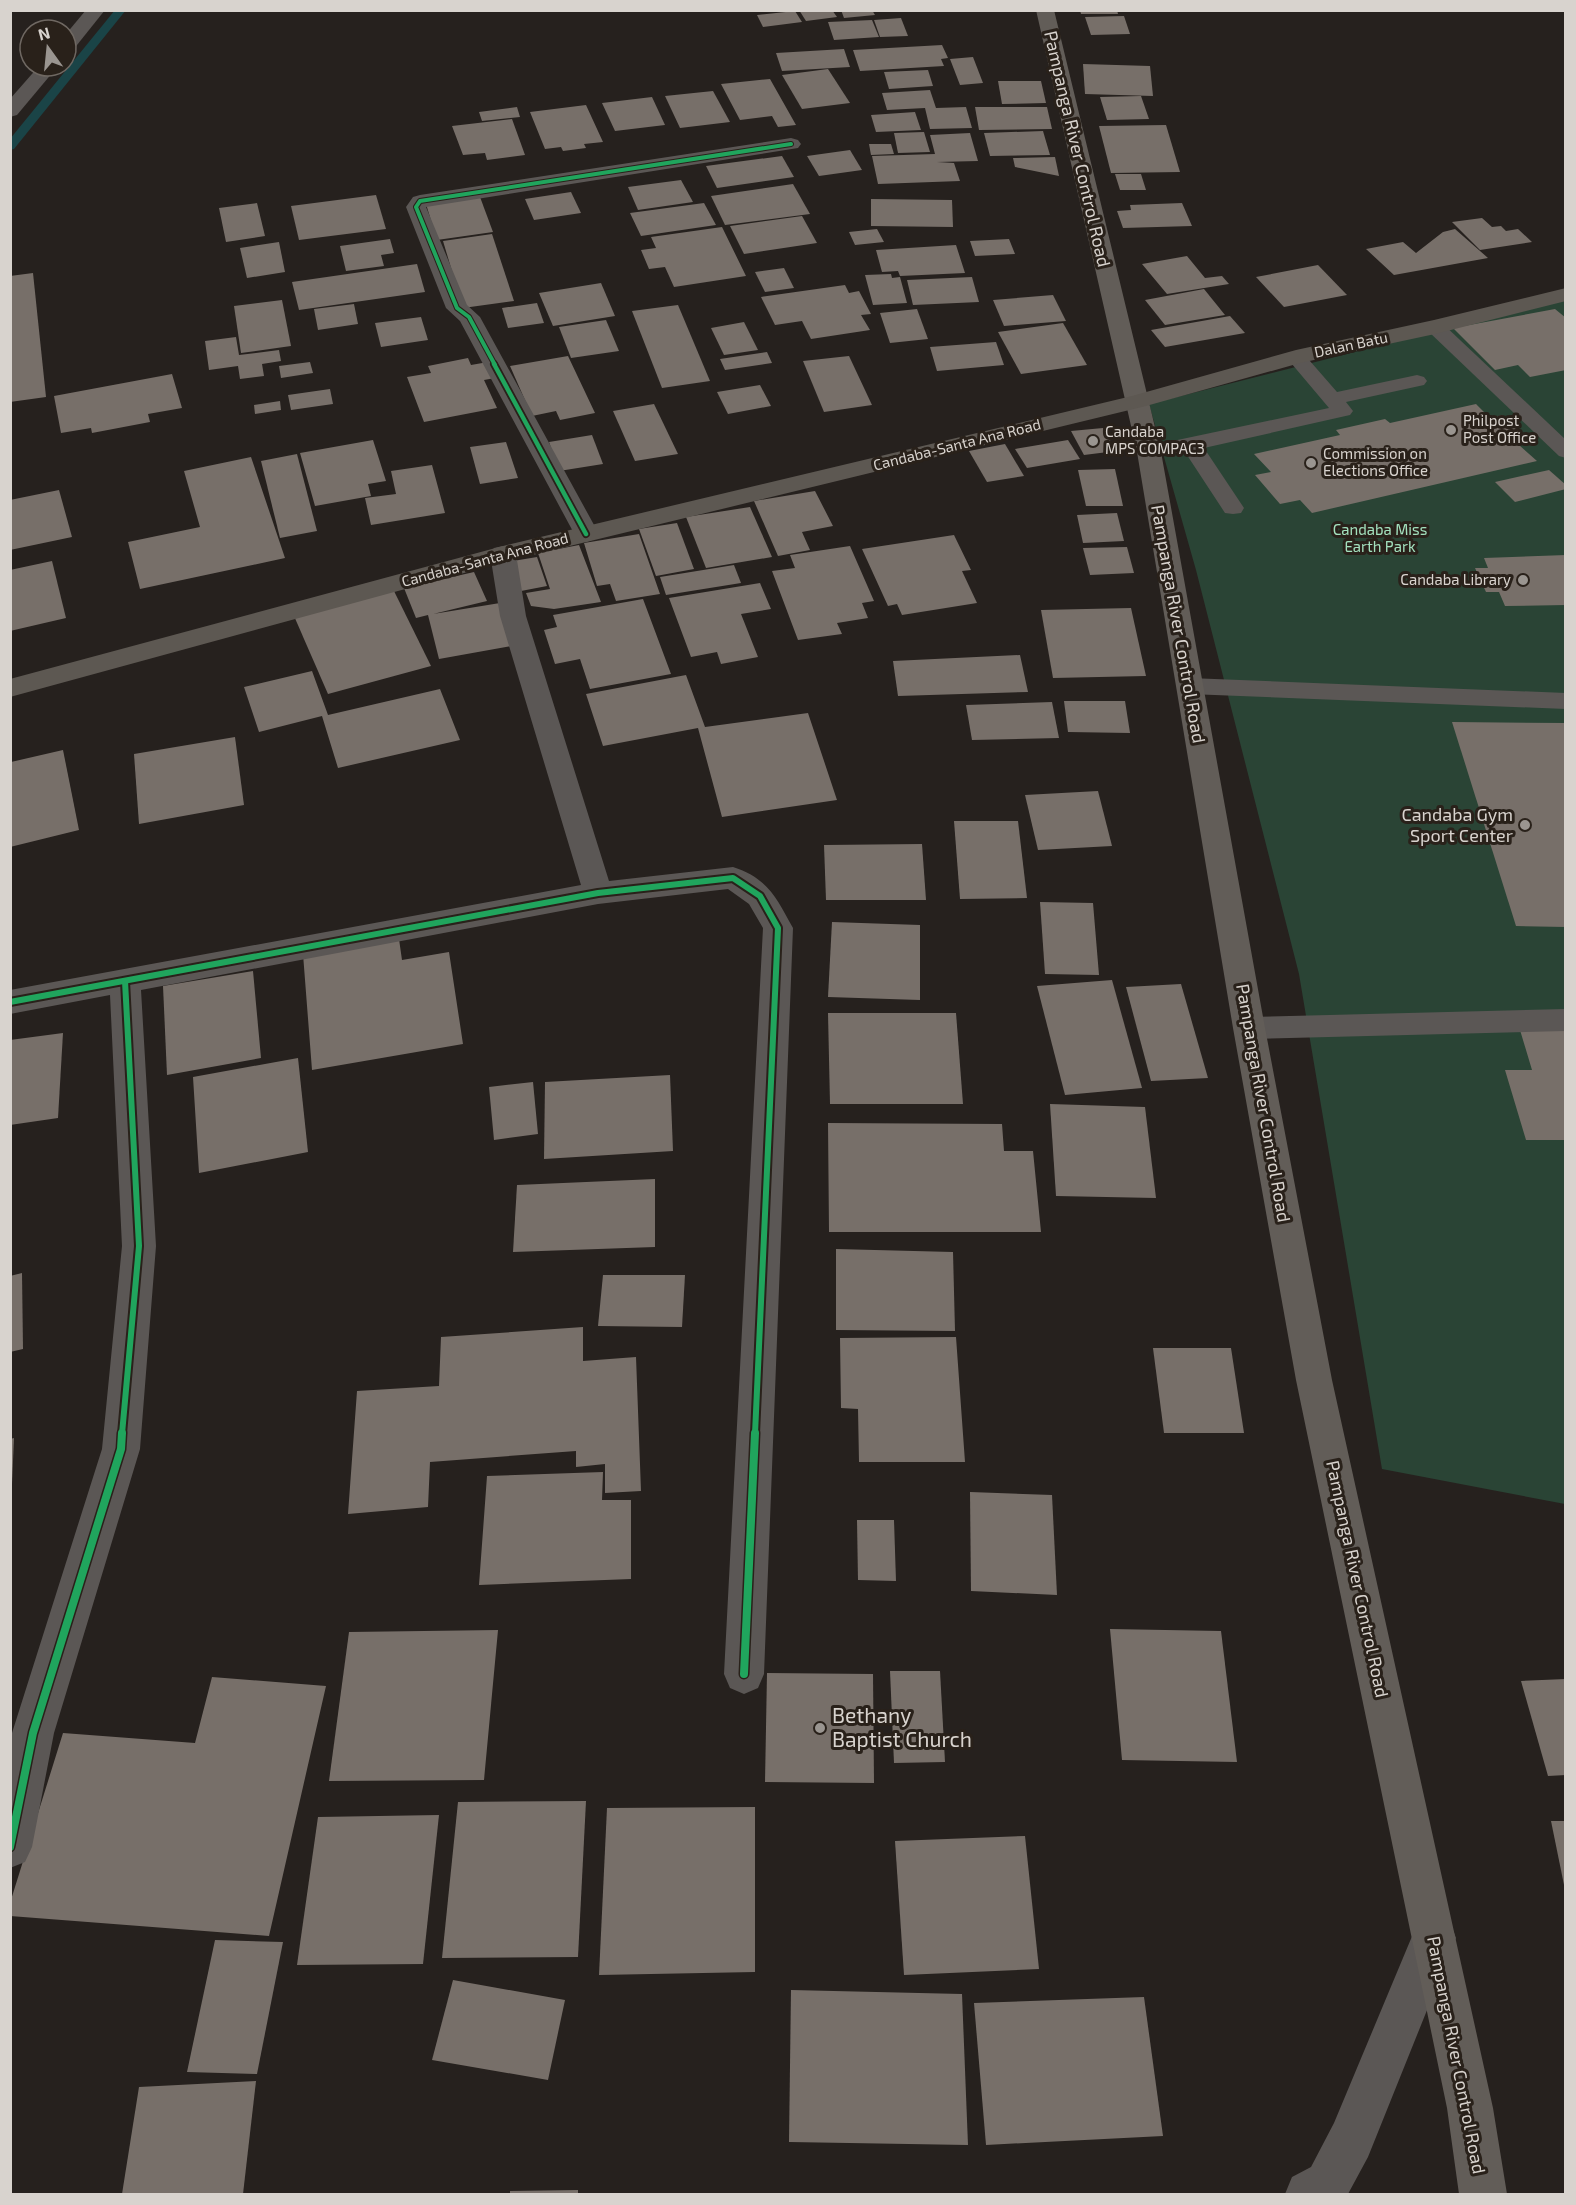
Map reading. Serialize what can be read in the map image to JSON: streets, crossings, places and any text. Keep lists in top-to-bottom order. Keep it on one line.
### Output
{"streets":{"main road":["Pampanga River Control Road","Dalan Batu","Candaba-Santa Ana Road"]},"crossings":[["Pampanga River Control Road","Dalan Batu"],["Pampanga River Control Road","Candaba-Santa Ana Road"],["Dalan Batu","Candaba-Santa Ana Road"]],"parks":["Candaba Miss Earth Park"],"places":["Philpost Post Office","Candaba MPS COMPAC3","Commission on Elections Office","Candaba Library","Candaba Gym Sport Center","Bethany Baptist Church"],"north":"top"}
